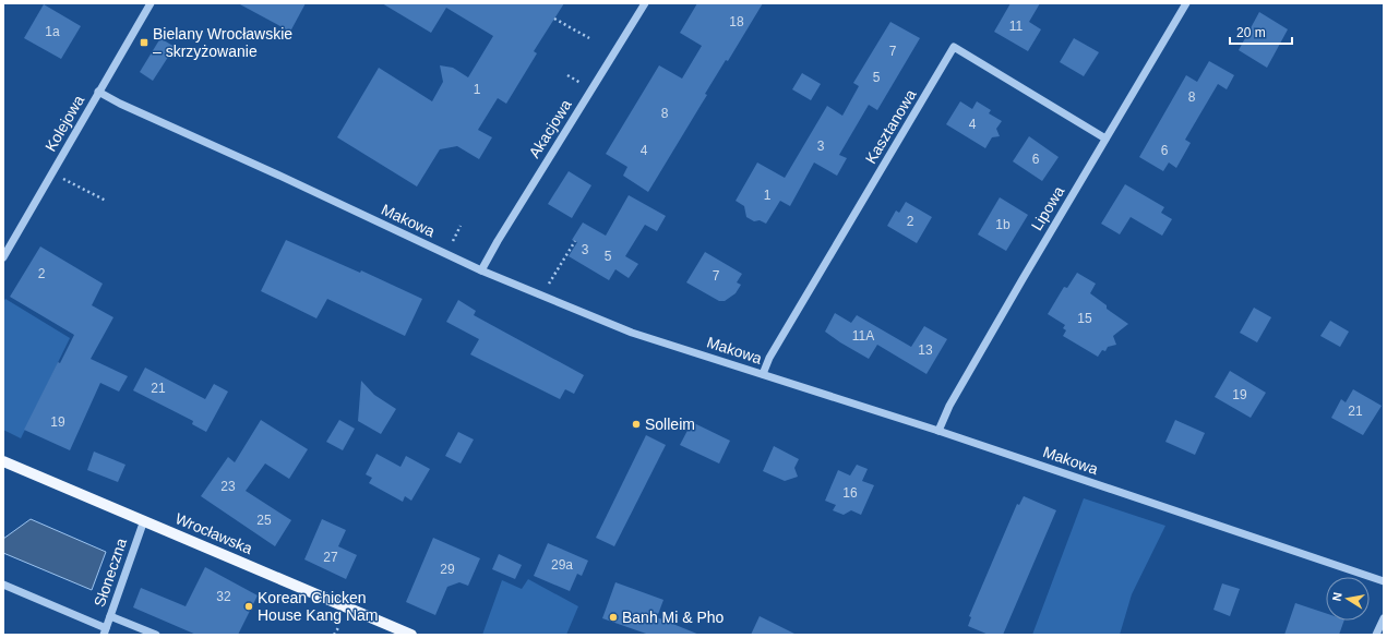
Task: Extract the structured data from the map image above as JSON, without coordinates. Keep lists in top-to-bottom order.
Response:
{
  "streets": {
    "main road": ["Wrocławska"],
    "street": [
      "Kolejowa",
      "Kasztanowa",
      "Akacjowa",
      "Lipowa",
      "Makowa",
      "Słoneczna"
    ]
  },
  "crossings": [
    ["Kolejowa", "Makowa"],
    ["Kasztanowa", "Lipowa"],
    ["Kasztanowa", "Makowa"],
    ["Akacjowa", "Makowa"],
    ["Lipowa", "Makowa"],
    ["Wrocławska", "Słoneczna"]
  ],
  "places": {
    "transit": ["Bielany Wrocławskie – skrzyżowanie"],
    "other": ["Solleim", "Korean Chicken House Kang Nam", "Banh Mi & Pho"]
  },
  "house_numbers": [
    "18",
    "11",
    "1a",
    "7",
    "5",
    "1",
    "8",
    "8",
    "4",
    "3",
    "4",
    "6",
    "6",
    "1",
    "2",
    "1b",
    "3",
    "5",
    "2",
    "7",
    "15",
    "11A",
    "13",
    "21",
    "19",
    "21",
    "19",
    "23",
    "16",
    "25",
    "27",
    "29a",
    "29",
    "32"
  ],
  "scale_bar": "20 m",
  "north": "left"
}
